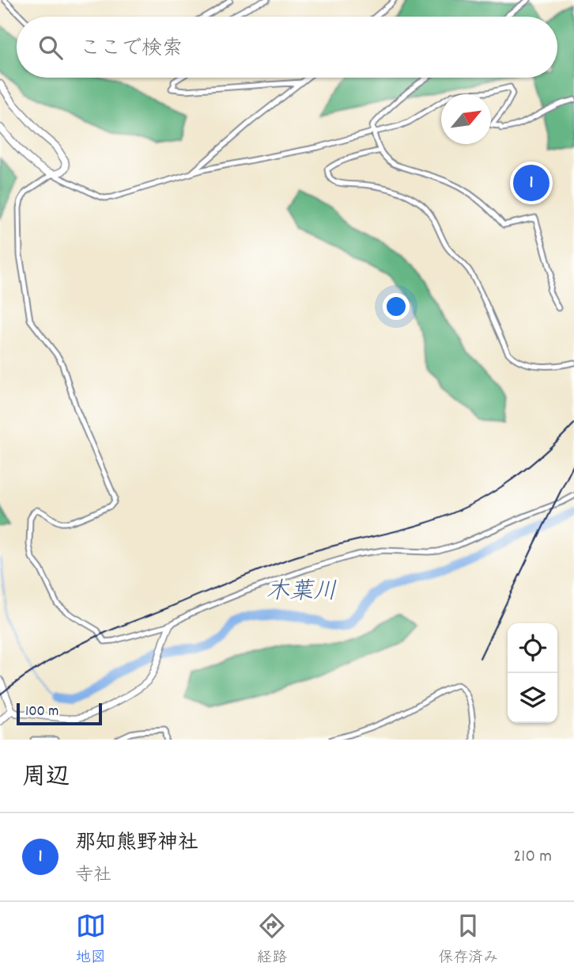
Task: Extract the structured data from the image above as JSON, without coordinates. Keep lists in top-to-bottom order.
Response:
{
  "water": ["木葉川"],
  "scale_bar": "100 m",
  "north": "top right",
  "page": {
    "search": "ここで検索",
    "pins": "1",
    "scale": "100 m",
    "heading": "周辺",
    "list": [
      {
        "mark": "1",
        "name": "那知熊野神社",
        "note": "寺社",
        "value": "210 m"
      }
    ],
    "nav": ["地図", "経路", "保存済み"]
  }
}
